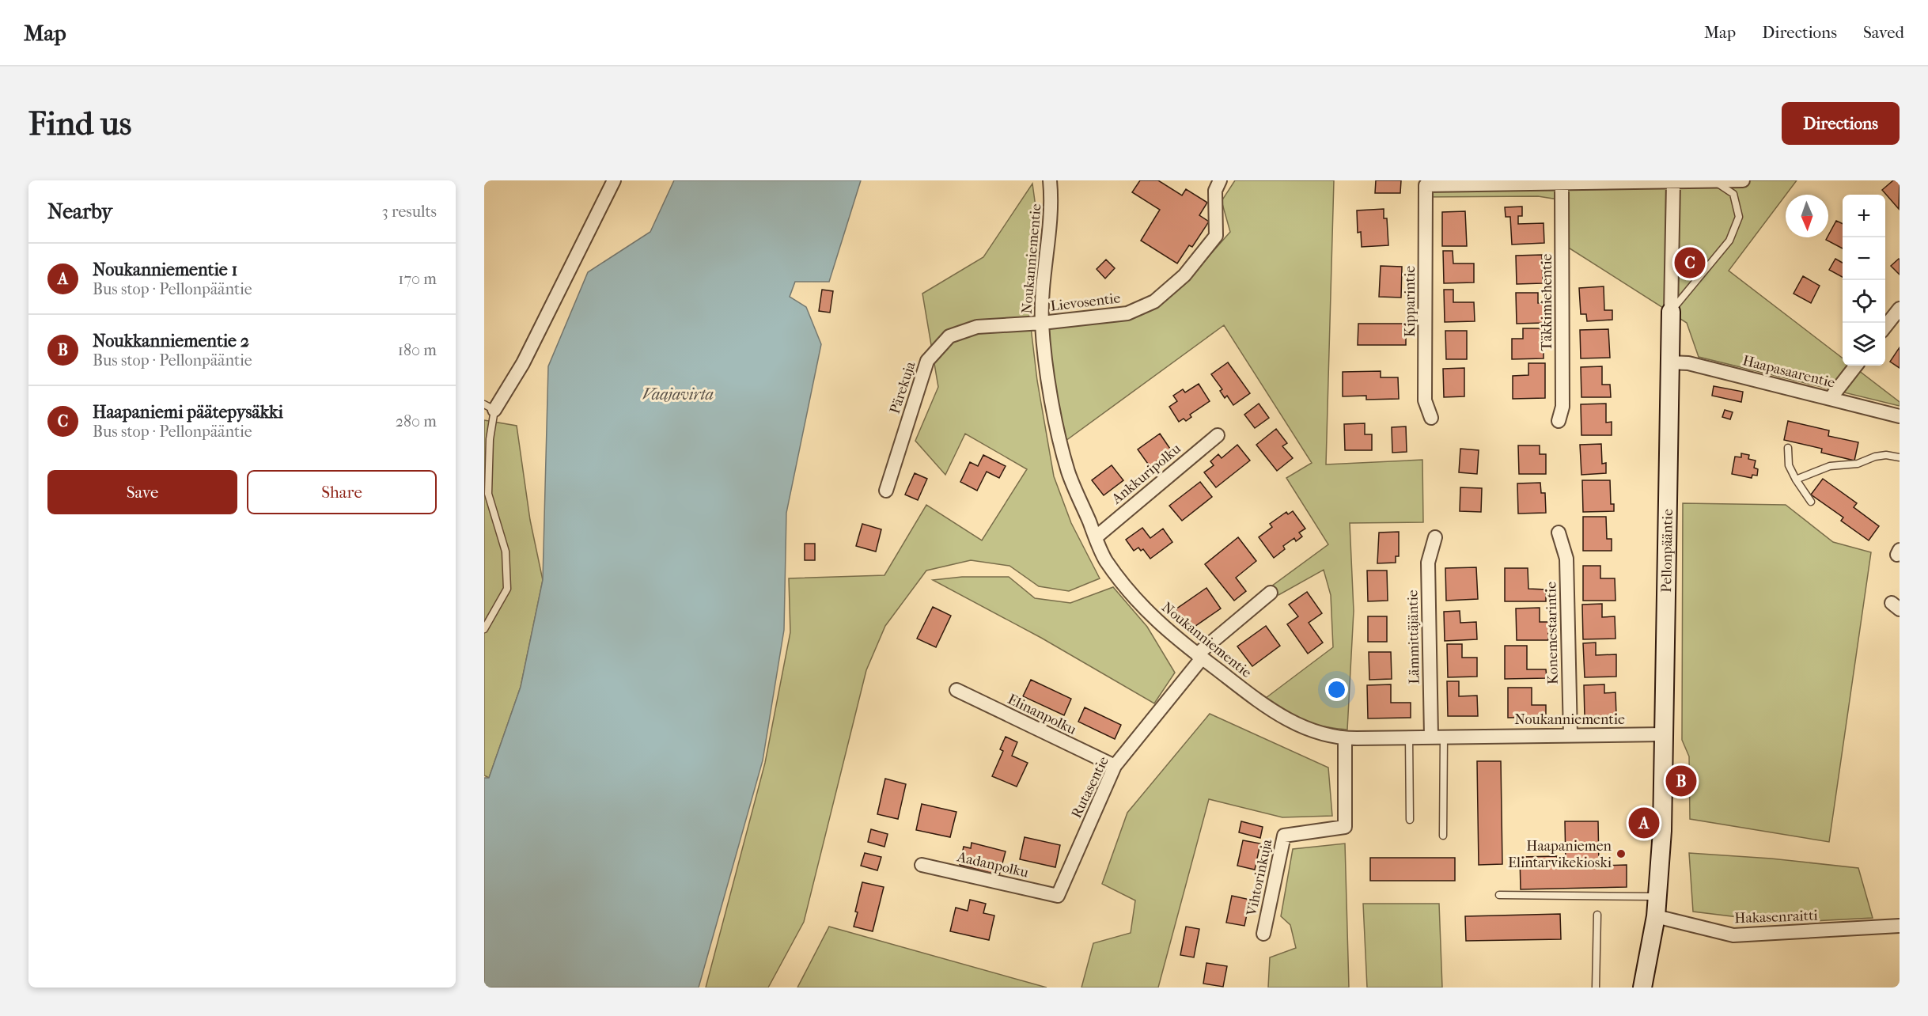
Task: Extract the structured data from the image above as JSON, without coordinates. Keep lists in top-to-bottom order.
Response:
{
  "streets": {
    "street": [
      "Noukanniementie",
      "Kipparintie",
      "Lievosentie",
      "Täkkimiehentie",
      "Haapasaarentie",
      "Pärekuja",
      "Ankkuripolku",
      "Pellonpääntie",
      "Konemestarintie",
      "Lämmittäjäntie",
      "Elinanpolku",
      "Rutasentie",
      "Aadanpolku",
      "Vihtorinkuja",
      "Hakasenraitti"
    ]
  },
  "crossings": [
    ["Noukanniementie", "Lievosentie"],
    ["Noukanniementie", "Pärekuja"],
    ["Noukanniementie", "Ankkuripolku"],
    ["Noukanniementie", "Pellonpääntie"],
    ["Noukanniementie", "Konemestarintie"],
    ["Noukanniementie", "Lämmittäjäntie"],
    ["Noukanniementie", "Rutasentie"],
    ["Noukanniementie", "Vihtorinkuja"],
    ["Kipparintie", "Täkkimiehentie"],
    ["Lievosentie", "Pärekuja"],
    ["Haapasaarentie", "Pellonpääntie"],
    ["Pellonpääntie", "Hakasenraitti"],
    ["Elinanpolku", "Rutasentie"],
    ["Rutasentie", "Aadanpolku"]
  ],
  "water": ["Vaajavirta"],
  "places": ["Haapaniemen Elintarvikekioski"],
  "north": "bottom",
  "page": {
    "header": "Map",
    "nav": ["Map", "Directions", "Saved"],
    "buttons": [
      "Directions",
      ["Save", "Share"]
    ],
    "title": "Find us",
    "heading": ["Nearby", "3 results"],
    "map_buttons": ["+", "−"],
    "list": [
      {
        "mark": "A",
        "name": "Noukanniementie 1",
        "note": "Bus stop · Pellonpääntie",
        "value": "170 m"
      },
      {
        "mark": "B",
        "name": "Noukkanniementie 2",
        "note": "Bus stop · Pellonpääntie",
        "value": "180 m"
      },
      {
        "mark": "C",
        "name": "Haapaniemi päätepysäkki",
        "note": "Bus stop · Pellonpääntie",
        "value": "280 m"
      }
    ],
    "pins": ["C", "B", "A"]
  }
}
